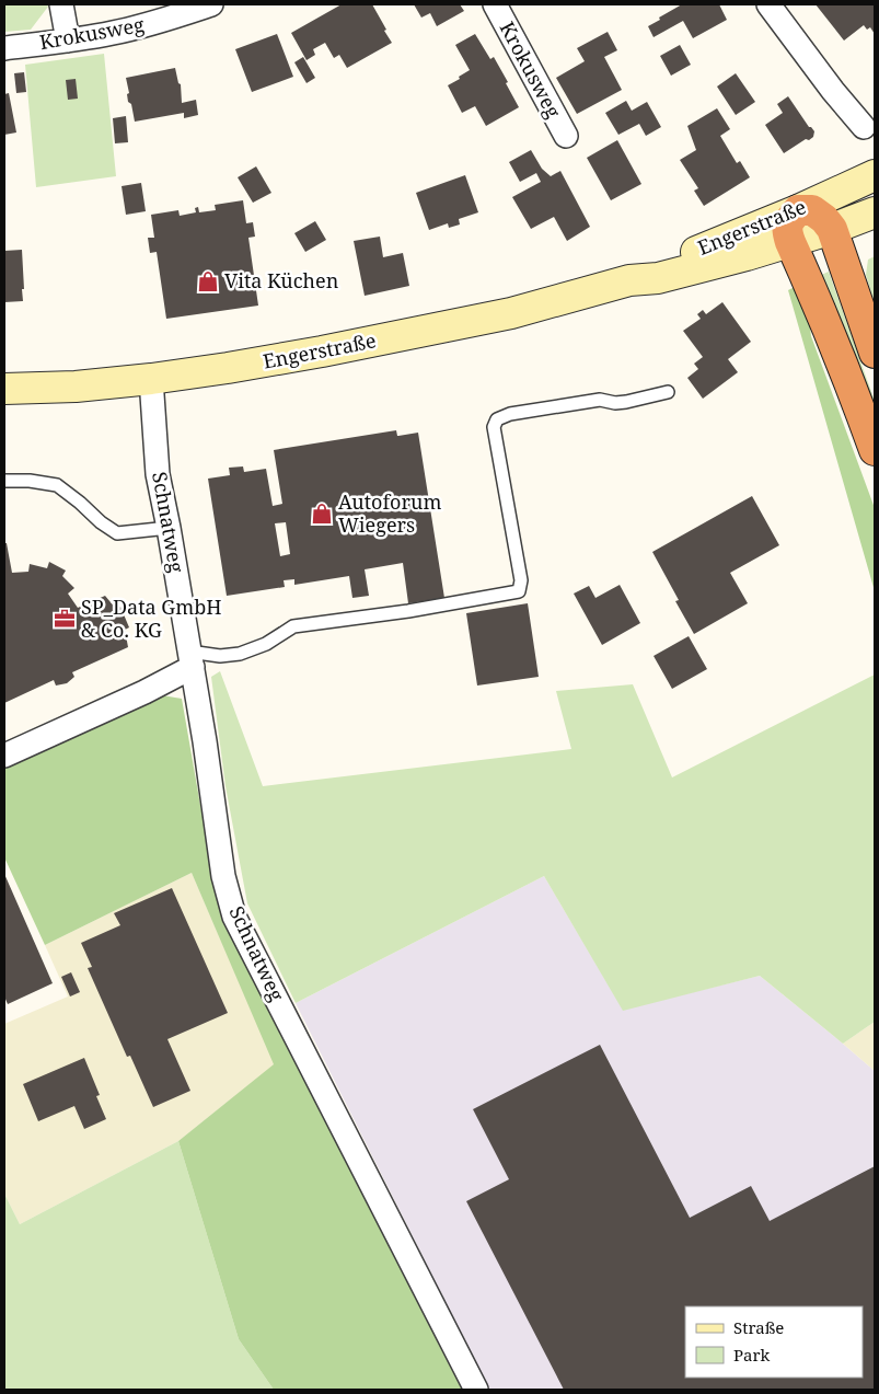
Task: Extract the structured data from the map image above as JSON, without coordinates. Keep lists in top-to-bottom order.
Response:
{
  "streets": {
    "main road": ["Engerstraße"],
    "street": ["Krokusweg", "Schnatweg"]
  },
  "crossings": [
    ["Engerstraße", "Schnatweg"]
  ],
  "places": {
    "shop": ["Vita Küchen", "Autoforum Wiegers"],
    "office": ["SP_Data GmbH & Co. KG"]
  },
  "legend": ["Straße", "Park"]
}
